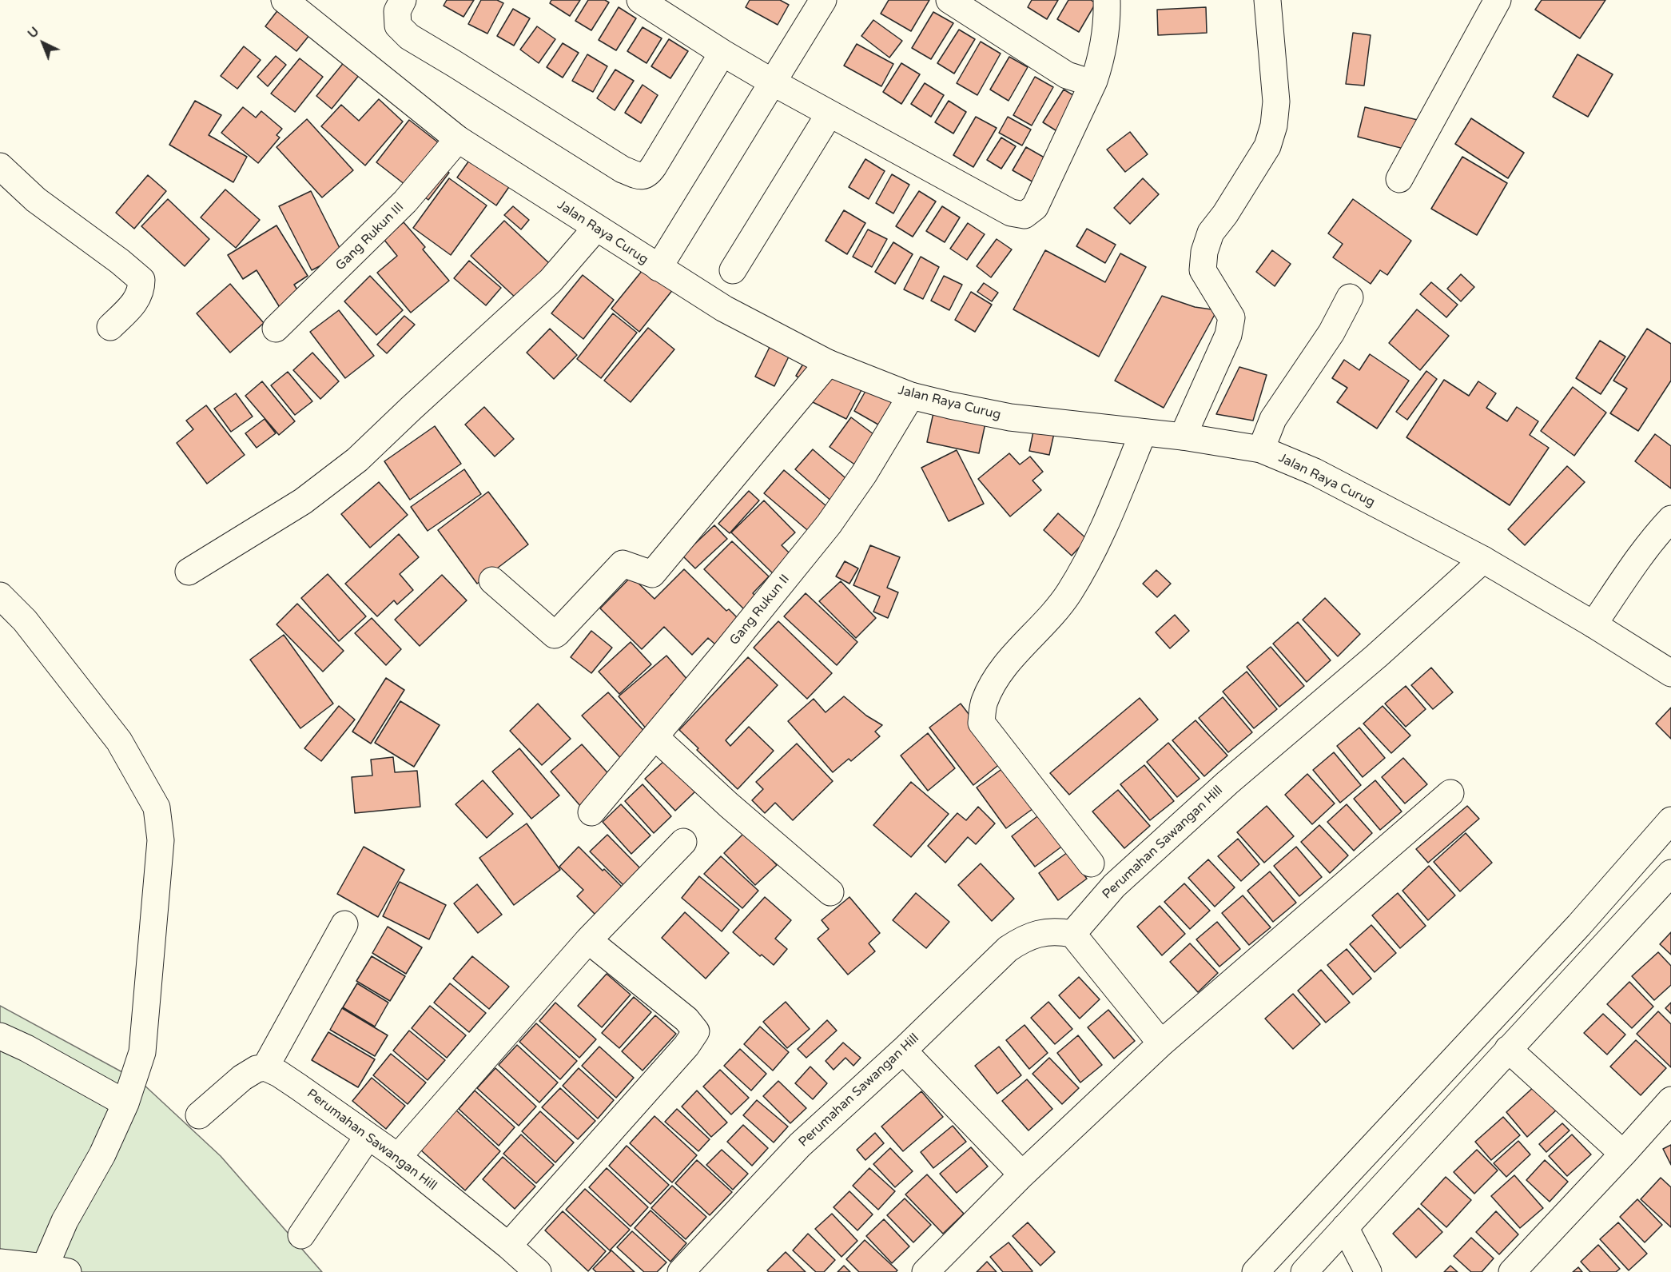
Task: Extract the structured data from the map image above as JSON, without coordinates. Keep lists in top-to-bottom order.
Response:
{
  "streets": {
    "street": [
      "Jalan Raya Curug",
      "Gang Rukun III",
      "Gang Rukun II",
      "Perumahan Sawangan Hill"
    ]
  },
  "crossings": [
    ["Jalan Raya Curug", "Gang Rukun III"],
    ["Jalan Raya Curug", "Gang Rukun II"],
    ["Jalan Raya Curug", "Perumahan Sawangan Hill"]
  ],
  "north": "top left"
}
